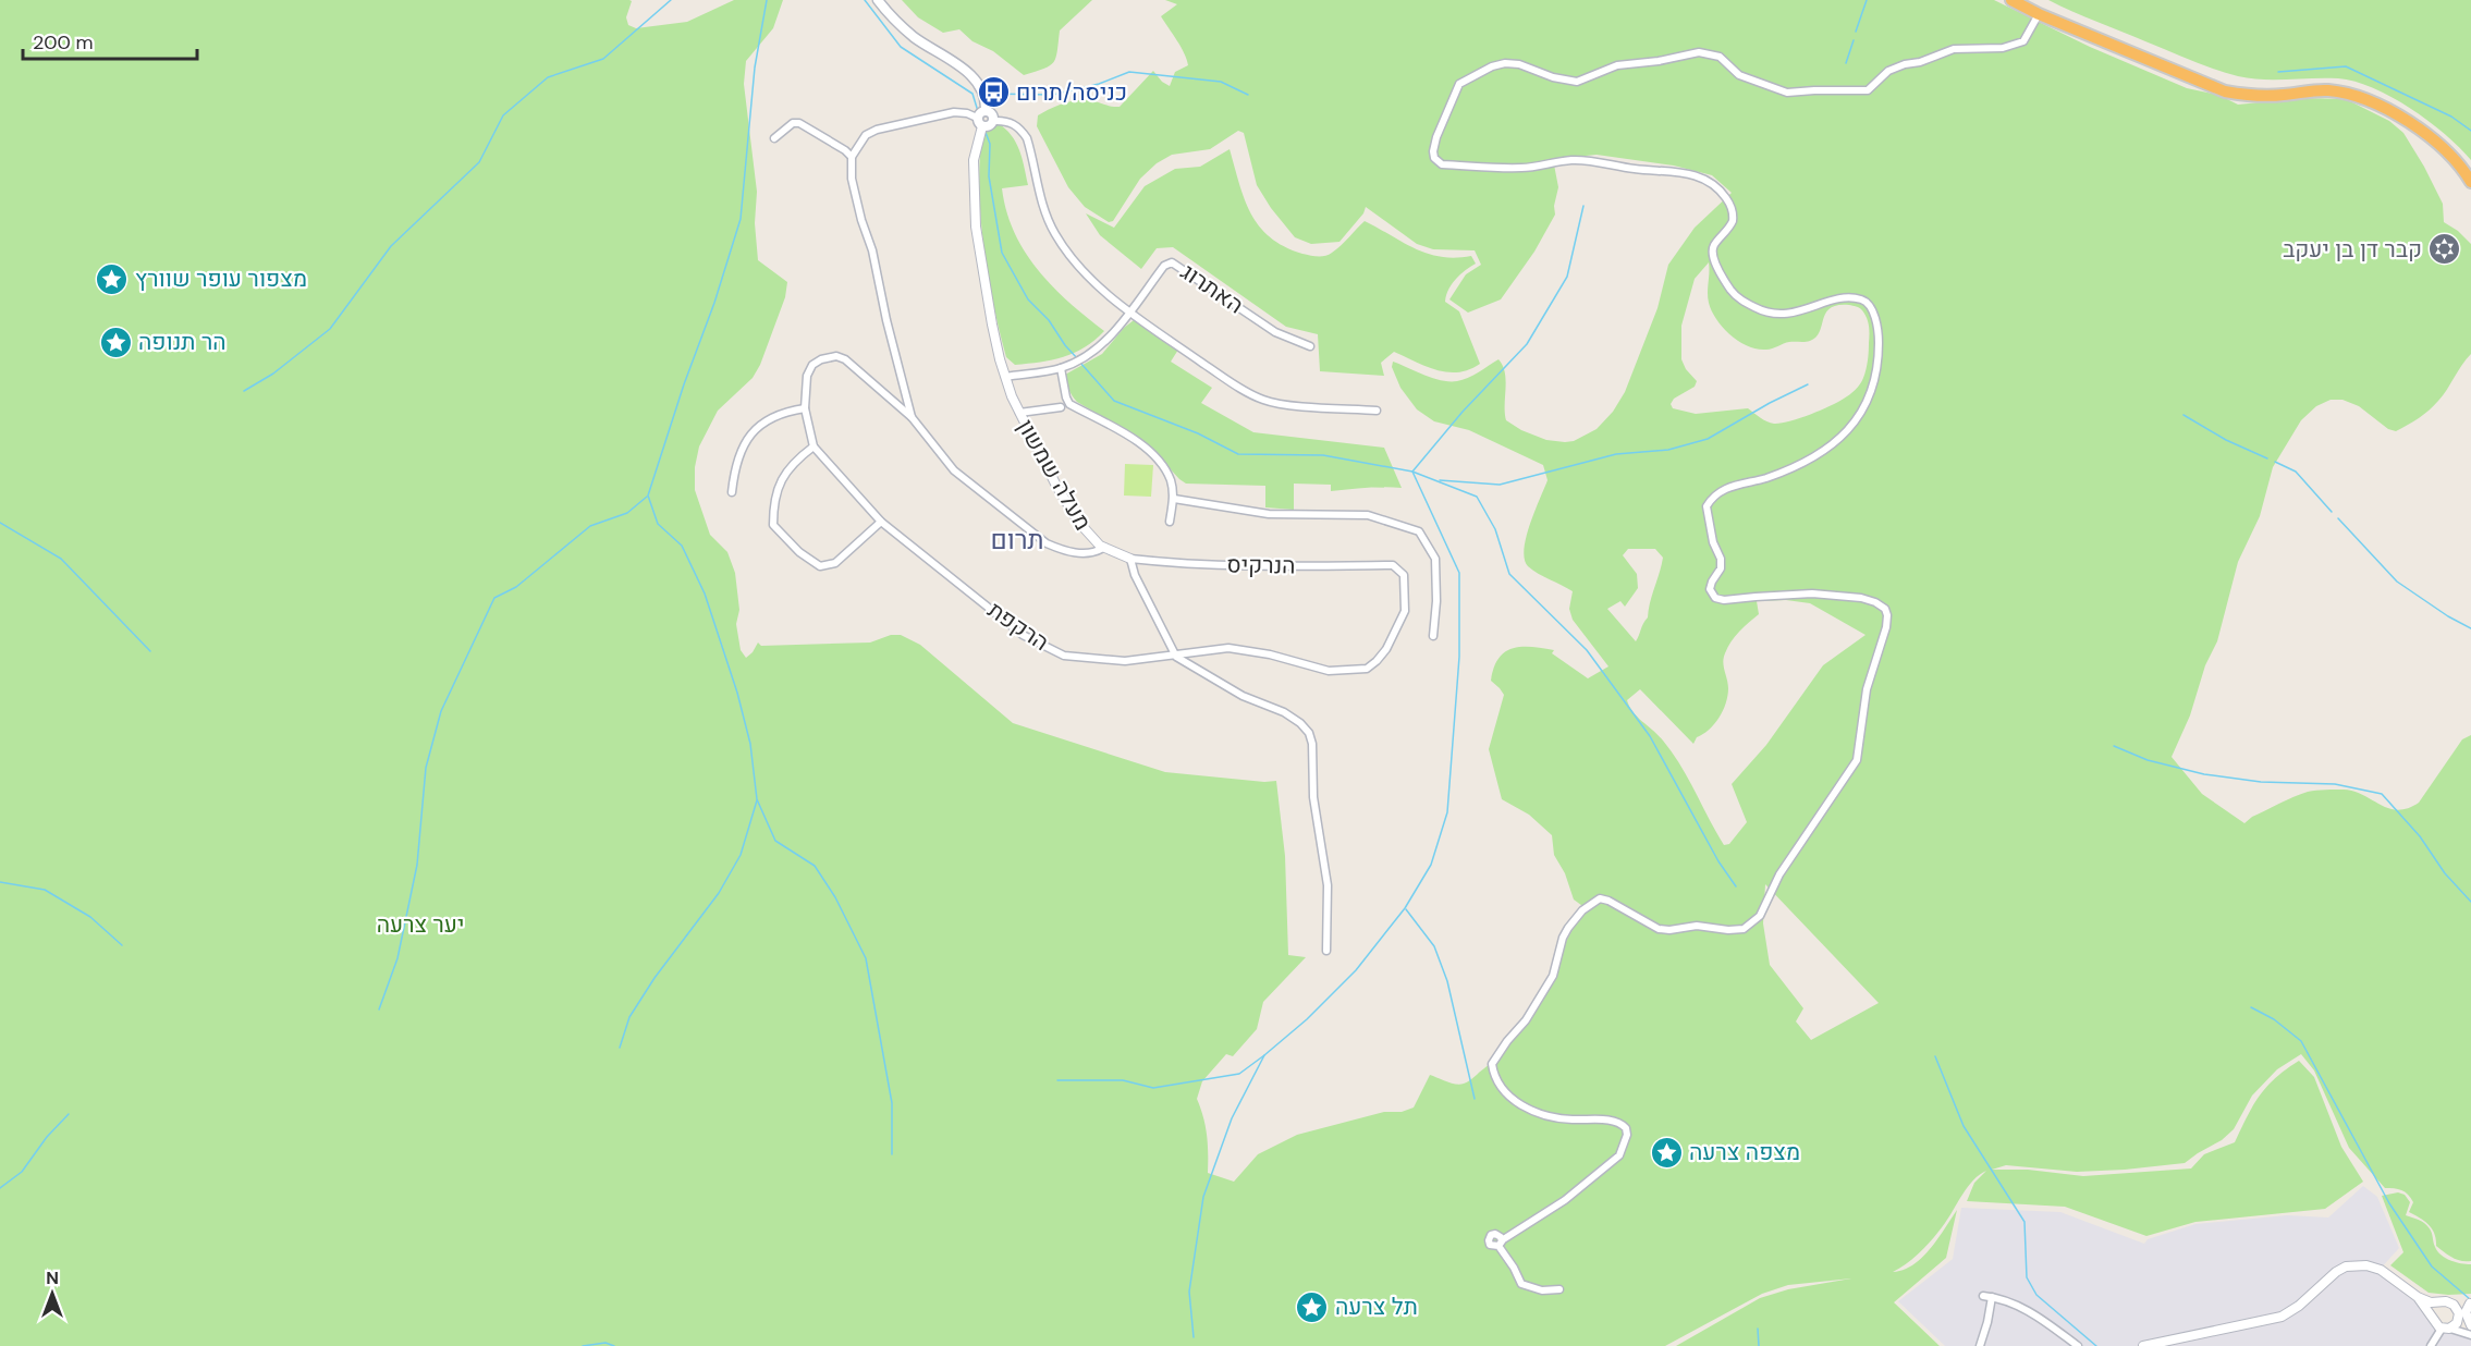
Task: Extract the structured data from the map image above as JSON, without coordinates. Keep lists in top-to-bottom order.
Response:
{
  "streets": {
    "street": [
      "האתרוג",
      "מעלה שמשון",
      "הנרקיס",
      "הרקפת"
    ]
  },
  "crossings": [
    ["מעלה שמשון", "הנרקיס"],
    ["הנרקיס", "הרקפת"]
  ],
  "districts": ["תרום"],
  "parks": ["יער צרעה"],
  "places": {
    "bus stop": ["כניסה/תרום"],
    "synagogue": ["קבר דן בן יעקב"],
    "place": [
      "מצפור עופר שוורץ",
      "הר תנופה",
      "מצפה צרעה",
      "תל צרעה"
    ]
  },
  "scale_bar": "200 m",
  "north": "top"
}
